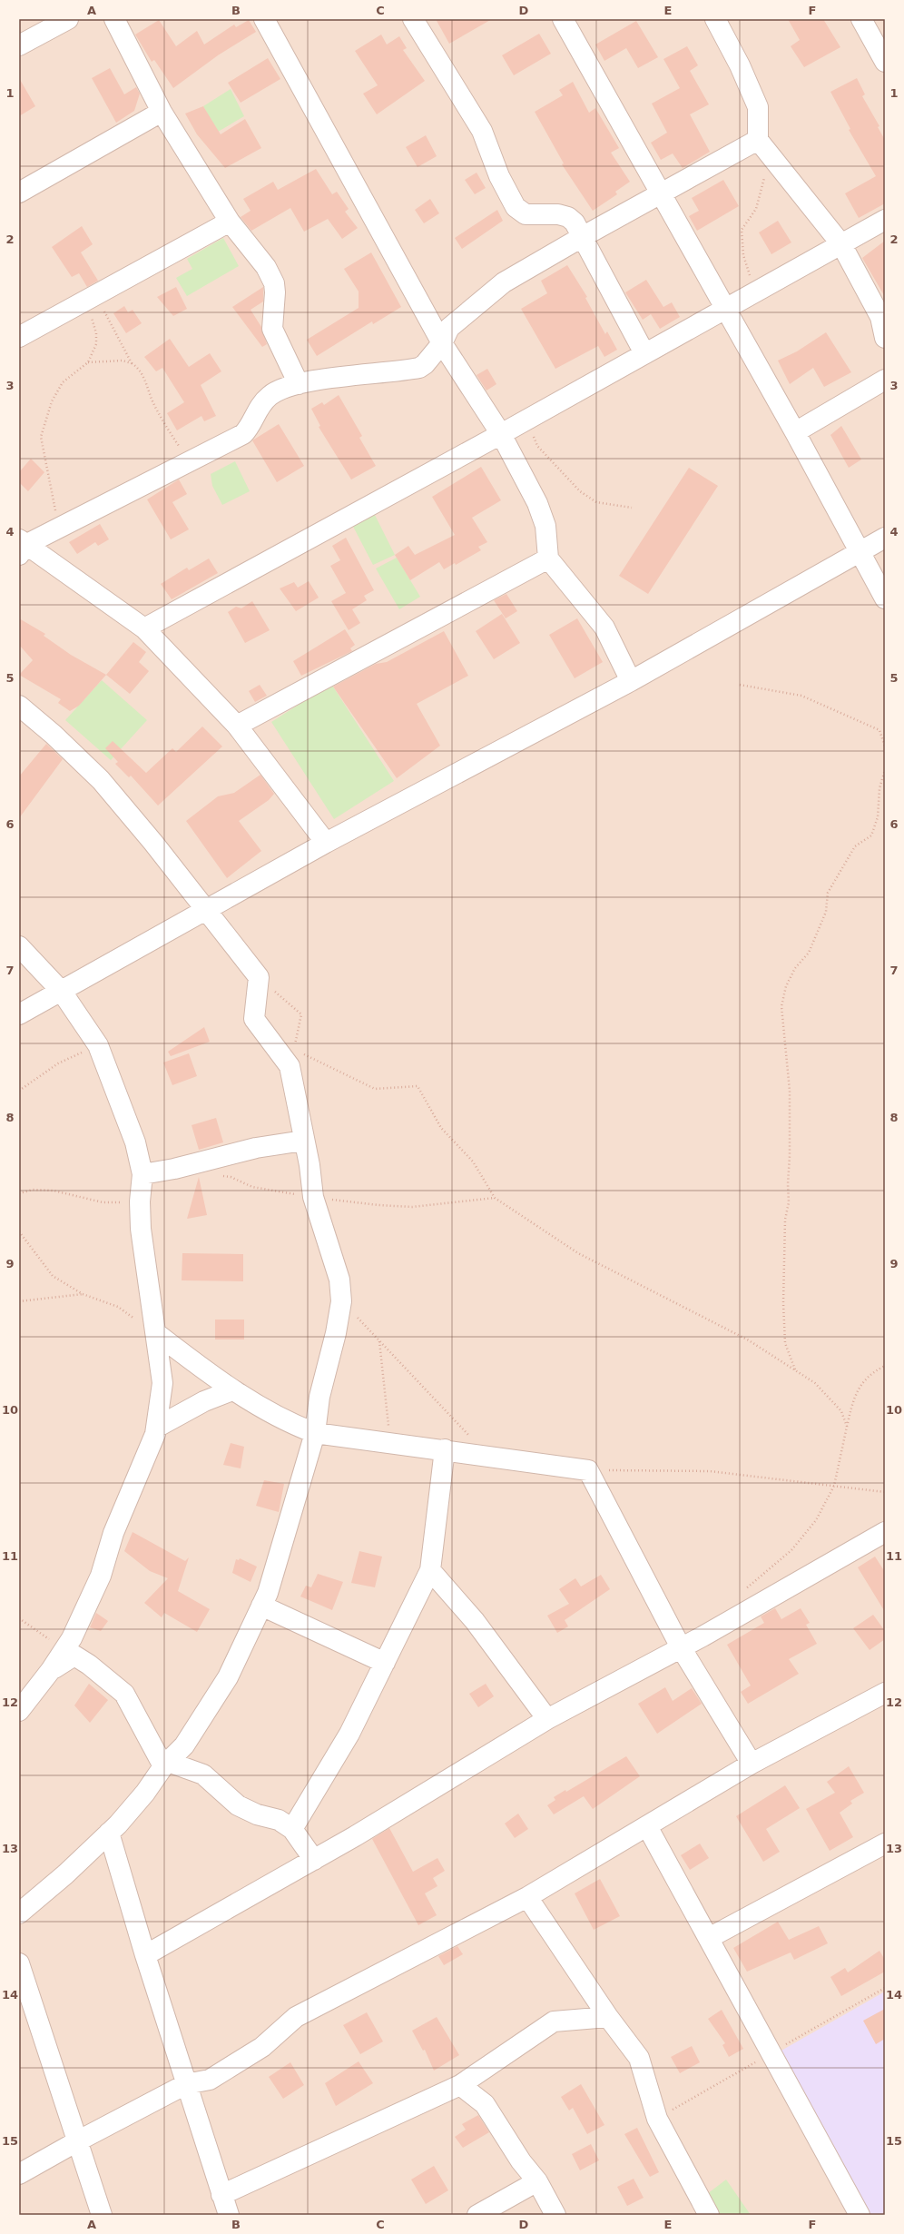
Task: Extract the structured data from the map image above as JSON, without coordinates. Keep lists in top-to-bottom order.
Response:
{
  "grid": {
    "columns": [
      "A",
      "B",
      "C",
      "D",
      "E",
      "F"
    ],
    "rows": [
      "1",
      "2",
      "3",
      "4",
      "5",
      "6",
      "7",
      "8",
      "9",
      "10",
      "11",
      "12",
      "13",
      "14",
      "15"
    ]
  }
}
